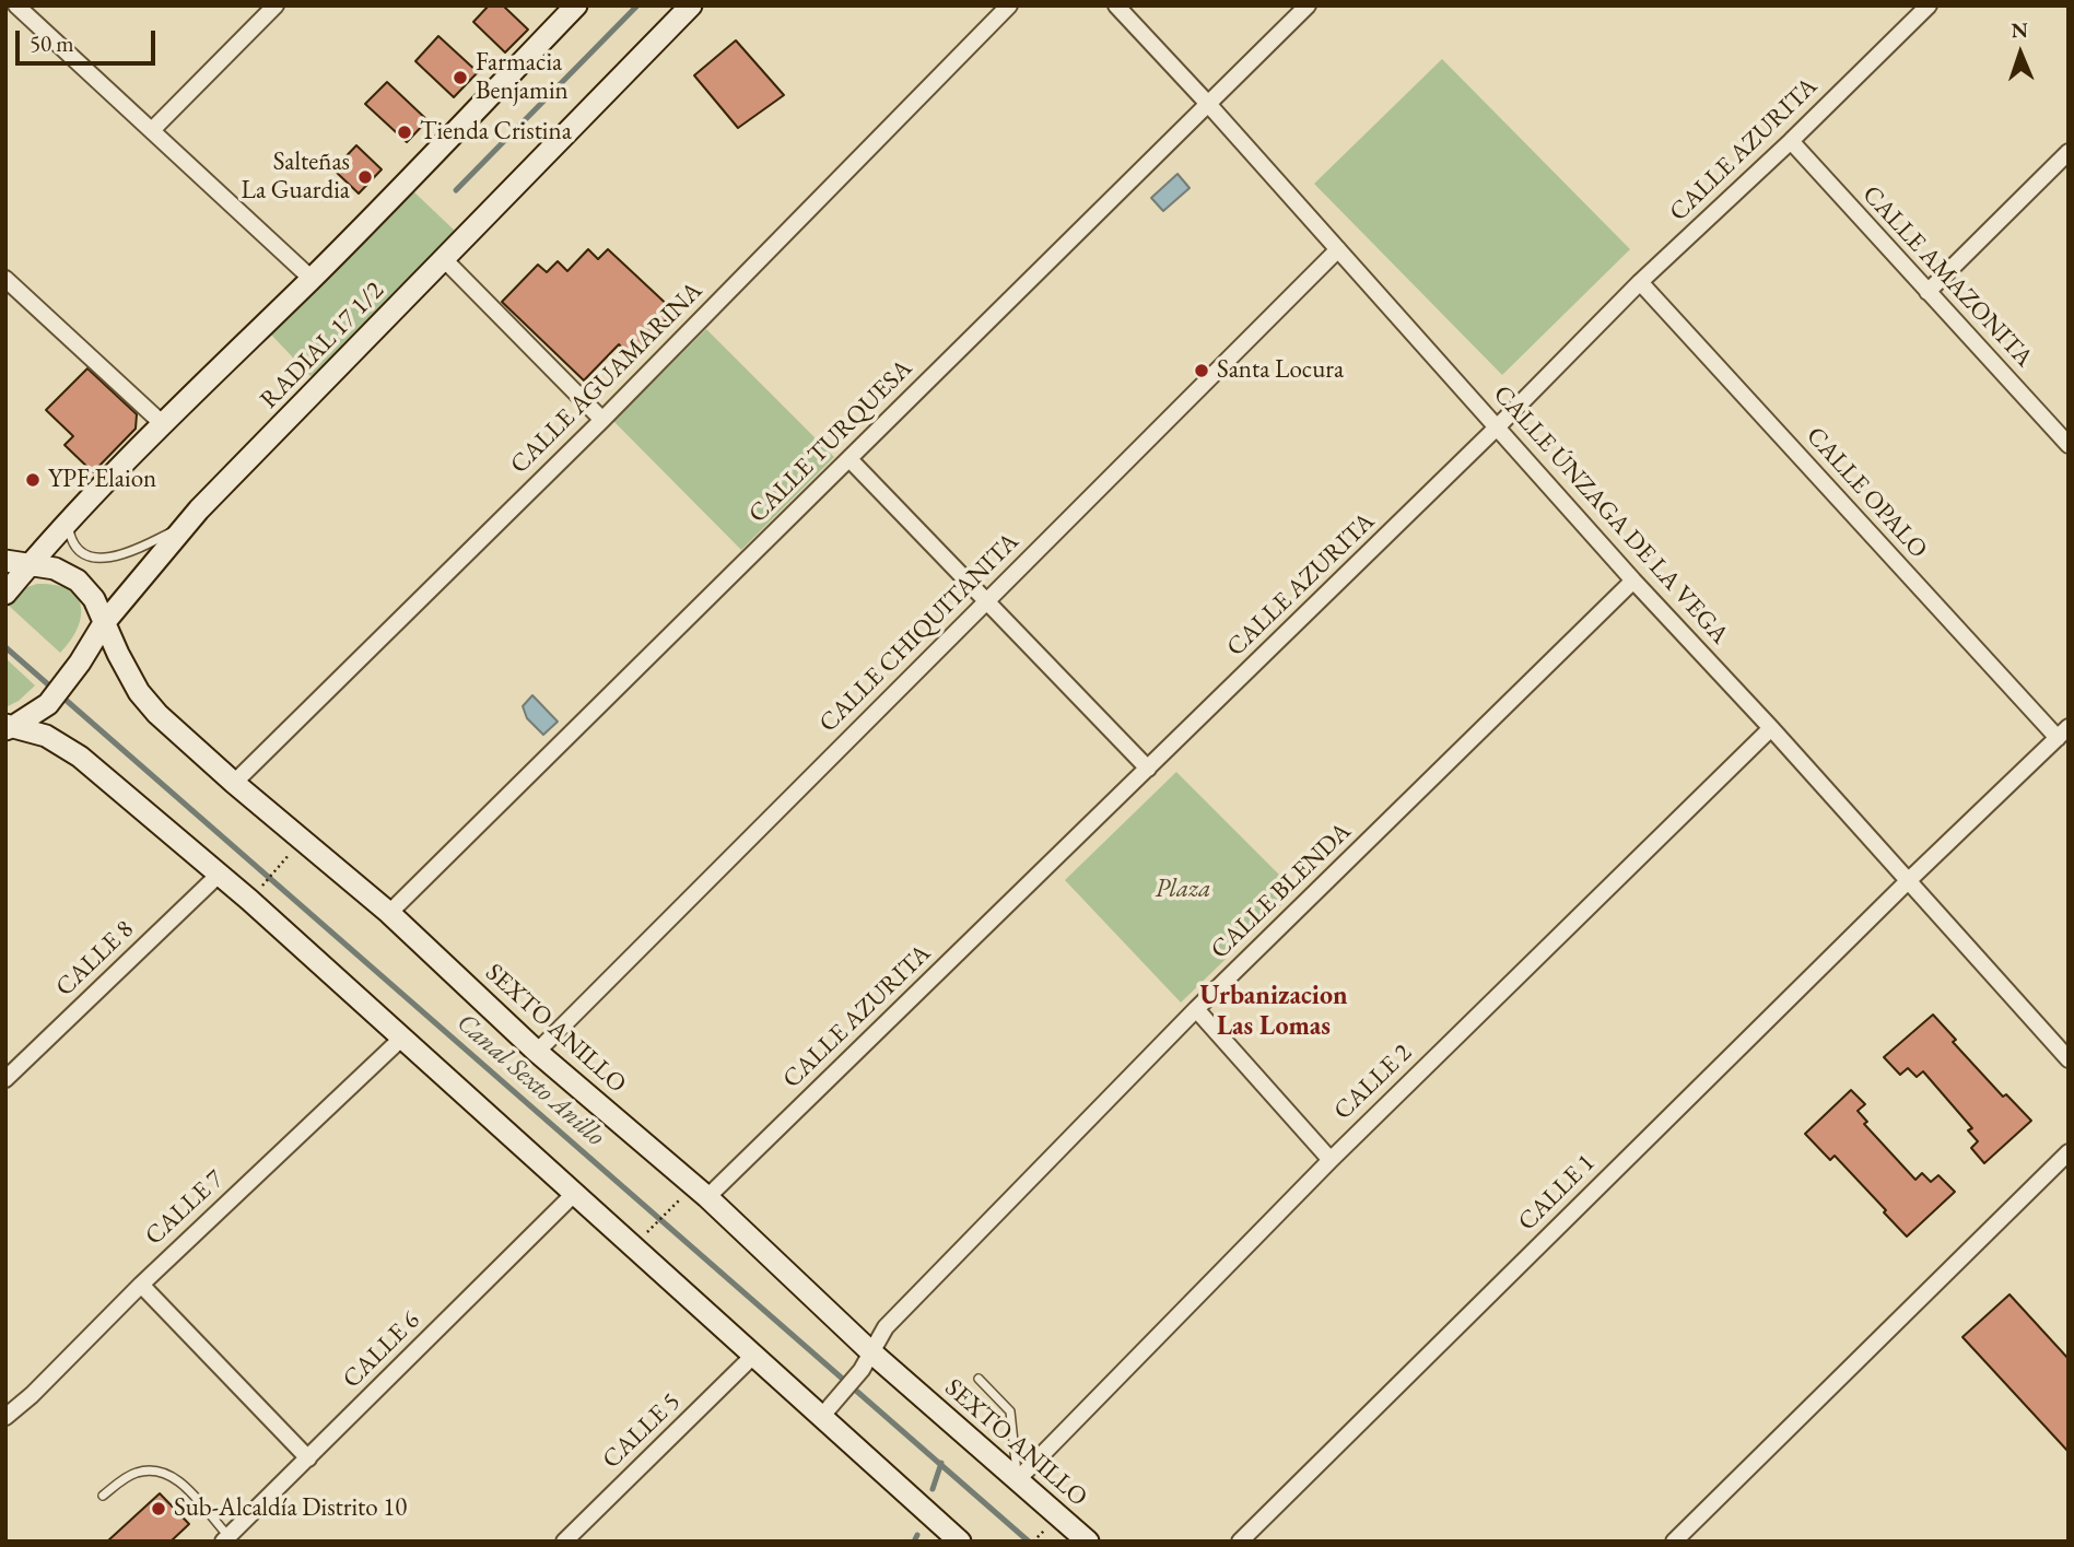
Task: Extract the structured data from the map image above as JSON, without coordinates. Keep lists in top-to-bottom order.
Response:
{
  "streets": {
    "main road": ["RADIAL 17 1/2", "SEXTO ANILLO"],
    "street": [
      "CALLE AZURITA",
      "CALLE AMAZONITA",
      "CALLE AGUAMARINA",
      "CALLE TURQUESA",
      "CALLE OPALO",
      "CALLE ÚNZAGA DE LA VEGA",
      "CALLE CHIQUITANITA",
      "CALLE BLENDA",
      "CALLE 8",
      "CALLE 2",
      "CALLE 1",
      "CALLE 7",
      "CALLE 6",
      "CALLE 5"
    ]
  },
  "crossings": [
    ["CALLE AZURITA", "CALLE AMAZONITA"],
    ["CALLE AZURITA", "CALLE OPALO"],
    ["CALLE AZURITA", "CALLE ÚNZAGA DE LA VEGA"],
    ["CALLE AZURITA", "SEXTO ANILLO"],
    ["RADIAL 17 1/2", "SEXTO ANILLO"],
    ["CALLE AGUAMARINA", "SEXTO ANILLO"],
    ["CALLE TURQUESA", "CALLE ÚNZAGA DE LA VEGA"],
    ["CALLE TURQUESA", "SEXTO ANILLO"],
    ["CALLE OPALO", "CALLE 1"],
    ["CALLE ÚNZAGA DE LA VEGA", "CALLE CHIQUITANITA"],
    ["CALLE ÚNZAGA DE LA VEGA", "CALLE BLENDA"],
    ["CALLE ÚNZAGA DE LA VEGA", "CALLE 2"],
    ["CALLE ÚNZAGA DE LA VEGA", "CALLE 1"],
    ["CALLE CHIQUITANITA", "SEXTO ANILLO"],
    ["CALLE BLENDA", "SEXTO ANILLO"],
    ["SEXTO ANILLO", "CALLE 2"]
  ],
  "districts": ["Urbanizacion Las Lomas"],
  "water": ["Canal Sexto Anillo"],
  "parks": ["Plaza"],
  "places": [
    "Farmacia Benjamin",
    "Tienda Cristina",
    "Salteñas La Guardia",
    "Santa Locura",
    "YPF Elaion",
    "Sub-Alcaldía Distrito 10"
  ],
  "scale_bar": "50 m",
  "north": "top"
}
